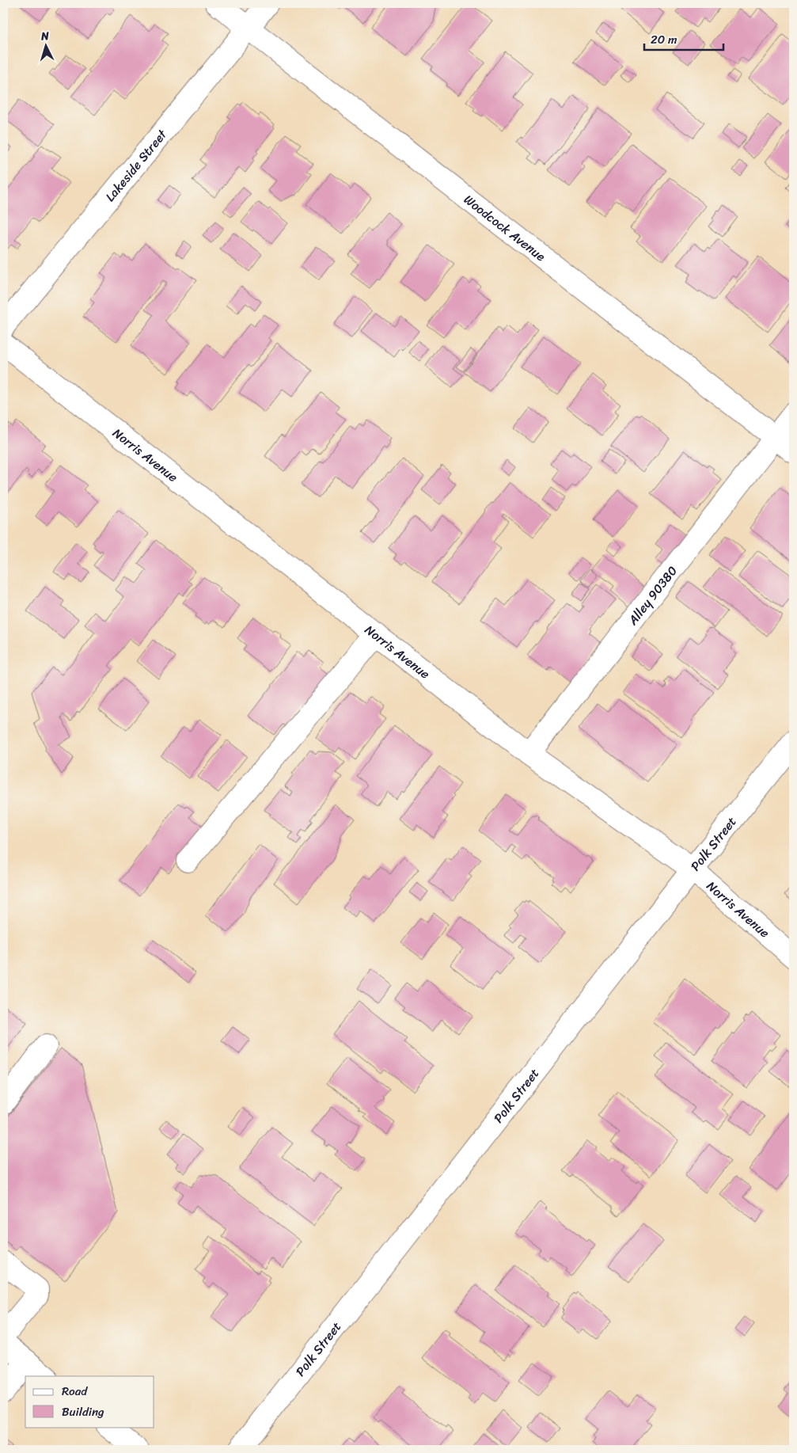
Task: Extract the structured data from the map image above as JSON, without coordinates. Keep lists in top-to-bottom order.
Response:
{
  "streets": {
    "street": [
      "Lakeside Street",
      "Woodcock Avenue",
      "Norris Avenue",
      "Alley 90380",
      "Polk Street"
    ]
  },
  "crossings": [
    ["Lakeside Street", "Woodcock Avenue"],
    ["Woodcock Avenue", "Alley 90380"],
    ["Norris Avenue", "Alley 90380"],
    ["Norris Avenue", "Polk Street"]
  ],
  "legend": ["Road", "Building"],
  "scale_bar": "20 m",
  "north": "top"
}
